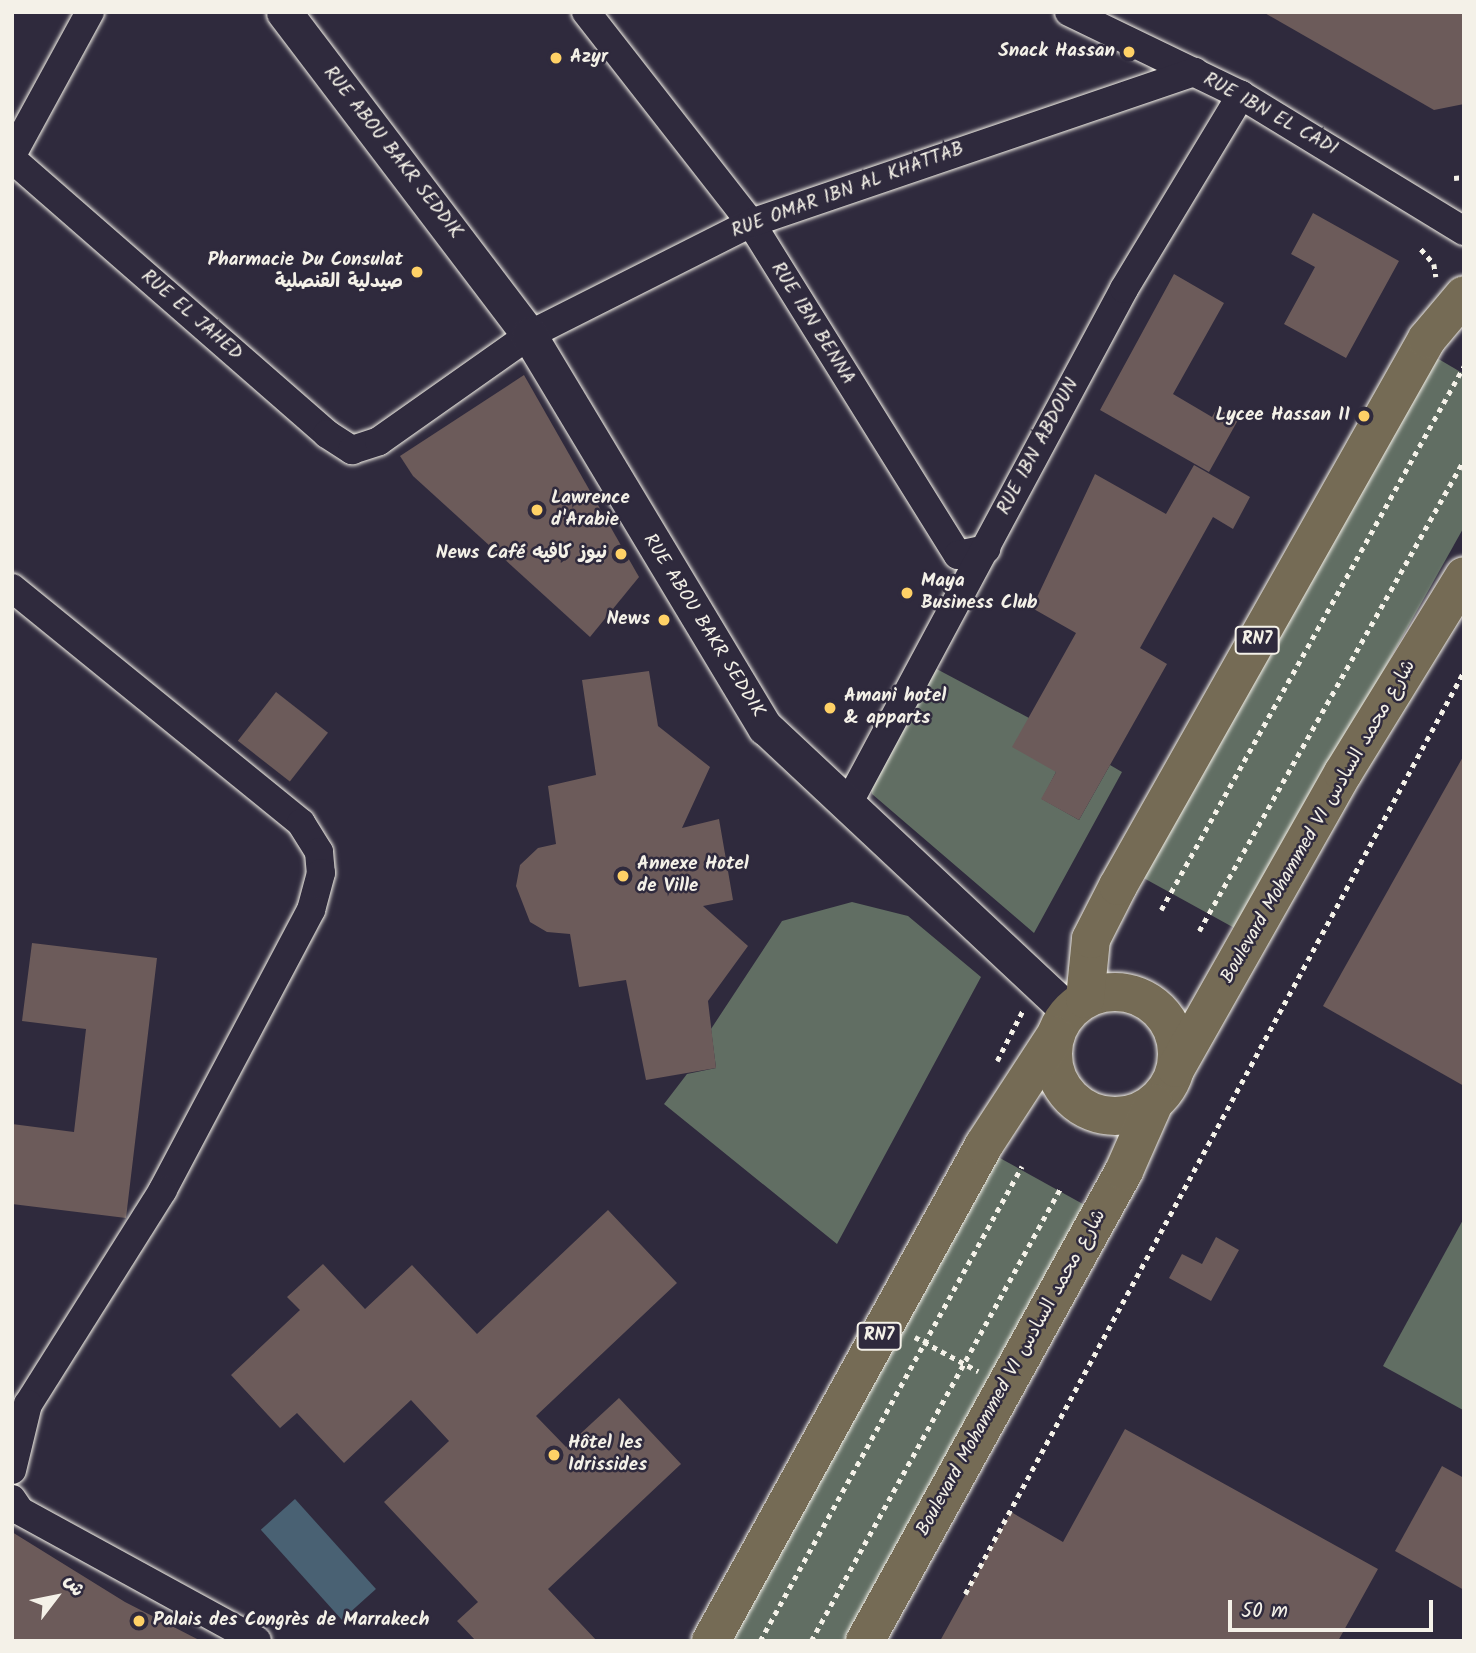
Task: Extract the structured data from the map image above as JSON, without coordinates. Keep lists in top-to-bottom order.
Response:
{
  "streets": {
    "main road": ["RN7", "Boulevard Mohammed VI شارع محمد السادس"],
    "street": [
      "RUE IBN EL CADI",
      "RUE ABOU BAKR SEDDIK",
      "RUE OMAR IBN AL KHATTAB",
      "RUE EL JAHED",
      "RUE IBN BENNA",
      "RUE IBN ABDOUN"
    ]
  },
  "crossings": [
    ["RUE IBN EL CADI", "RUE OMAR IBN AL KHATTAB"],
    ["RUE IBN EL CADI", "RUE IBN ABDOUN"],
    ["RUE ABOU BAKR SEDDIK", "RUE OMAR IBN AL KHATTAB"],
    ["RUE ABOU BAKR SEDDIK", "RUE IBN ABDOUN"],
    ["RUE ABOU BAKR SEDDIK", "RN7"],
    ["RUE ABOU BAKR SEDDIK", "Boulevard Mohammed VI شارع محمد السادس"],
    ["RUE OMAR IBN AL KHATTAB", "RUE EL JAHED"],
    ["RUE OMAR IBN AL KHATTAB", "RUE IBN BENNA"],
    ["RUE IBN BENNA", "RUE IBN ABDOUN"],
    ["RN7", "Boulevard Mohammed VI شارع محمد السادس"]
  ],
  "places": [
    "Snack Hassan",
    "Azyr",
    "Pharmacie Du Consulat صيدلية القنصلية",
    "Lycee Hassan II",
    "Lawrence d'Arabie",
    "News Café نيوز كافيه",
    "Maya Business Club",
    "News",
    "Amani hotel & apparts",
    "Annexe Hotel de Ville",
    "Hôtel les Idrissides",
    "Palais des Congrès de Marrakech"
  ],
  "scale_bar": "50 m",
  "north": "top right"
}
